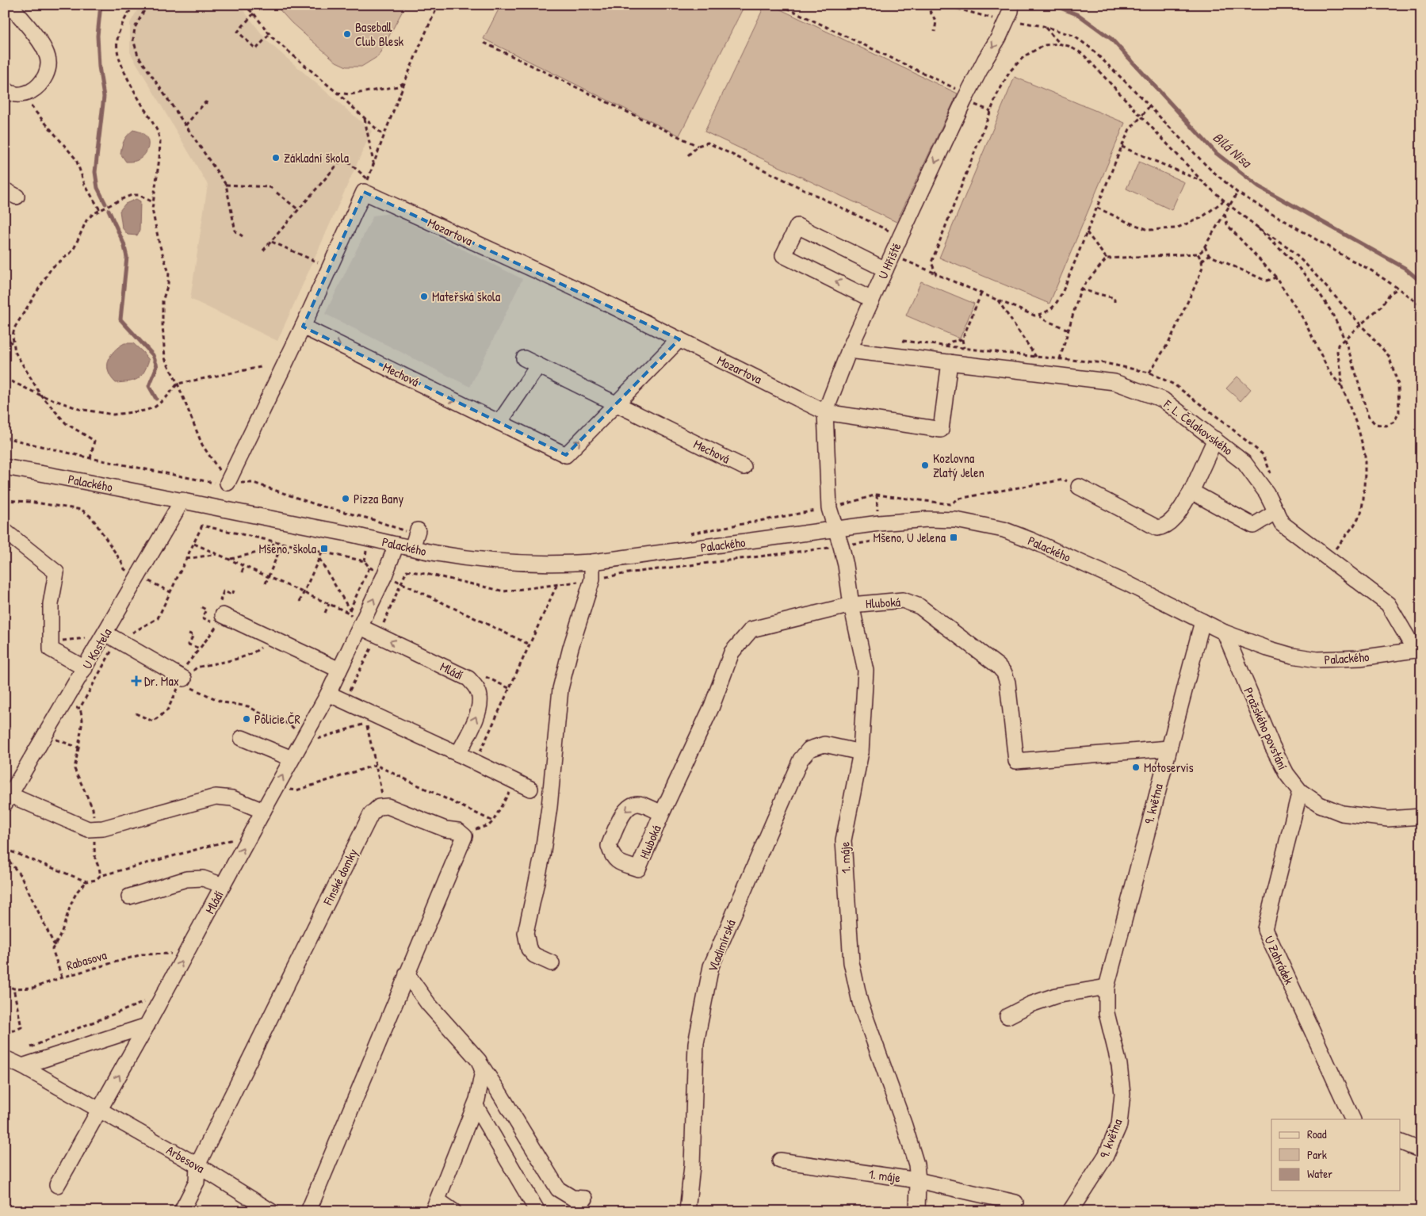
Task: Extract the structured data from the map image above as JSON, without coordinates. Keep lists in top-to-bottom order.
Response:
{
  "streets": {
    "street": [
      "Mozartova",
      "U Hřiště",
      "Mechová",
      "F. L. Čelakovského",
      "Palackého",
      "Hluboká",
      "U Kostela",
      "Mládí",
      "Pražského povstání",
      "9. května",
      "1. máje",
      "Finské domky",
      "Vladimírská",
      "U Zahrádek",
      "Arbesova"
    ],
    "path": ["Rabasova"]
  },
  "crossings": [
    ["Mozartova", "U Hřiště"],
    ["Mozartova", "Mechová"],
    ["Mozartova", "F. L. Čelakovského"],
    ["U Hřiště", "F. L. Čelakovského"],
    ["U Hřiště", "Palackého"],
    ["U Hřiště", "1. máje"],
    ["F. L. Čelakovského", "Palackého"],
    ["Palackého", "U Kostela"],
    ["Palackého", "Mládí"],
    ["Palackého", "Pražského povstání"],
    ["Palackého", "9. května"],
    ["Palackého", "1. máje"],
    ["Hluboká", "9. května"],
    ["Hluboká", "1. máje"],
    ["U Kostela", "Mládí"],
    ["Mládí", "Arbesova"],
    ["Pražského povstání", "U Zahrádek"],
    ["1. máje", "Vladimírská"],
    ["Finské domky", "Arbesova"]
  ],
  "one_way": ["U Hřiště", "Mechová"],
  "water": ["Bílá Nisa"],
  "places": {
    "other": [
      "Baseball Club Blesk",
      "Základní škola",
      "Mateřská škola",
      "Kozlovna Zlatý Jelen",
      "Pizza Bany",
      "Policie ČR",
      "Motoservis"
    ],
    "transit": ["Mšeno, U Jelena", "Mšeno, škola"],
    "health": ["Dr. Max"]
  },
  "legend": ["Road", "Park", "Water"]
}
